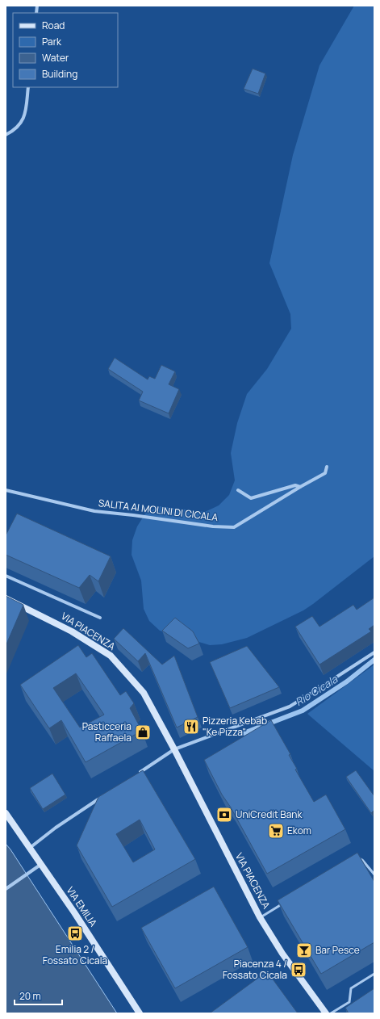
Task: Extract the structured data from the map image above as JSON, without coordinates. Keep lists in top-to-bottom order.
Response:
{
  "streets": {
    "main road": ["VIA PIACENZA", "VIA EMILIA"],
    "street": ["SALITA AI MOLINI DI CICALA"]
  },
  "water": ["Rio Cicala"],
  "places": {
    "restaurant": ["Pizzeria Kebab \"Ke Pizza\""],
    "shop": ["Pasticceria Raffaela"],
    "bank": ["UniCredit Bank"],
    "supermarket": ["Ekom"],
    "bus stop": ["Emilia 2 / Fossato Cicala", "Piacenza 4 / Fossato Cicala"],
    "bar": ["Bar Pesce"]
  },
  "legend": [
    "Road",
    "Park",
    "Water",
    "Building"
  ],
  "scale_bar": "20 m"
}
